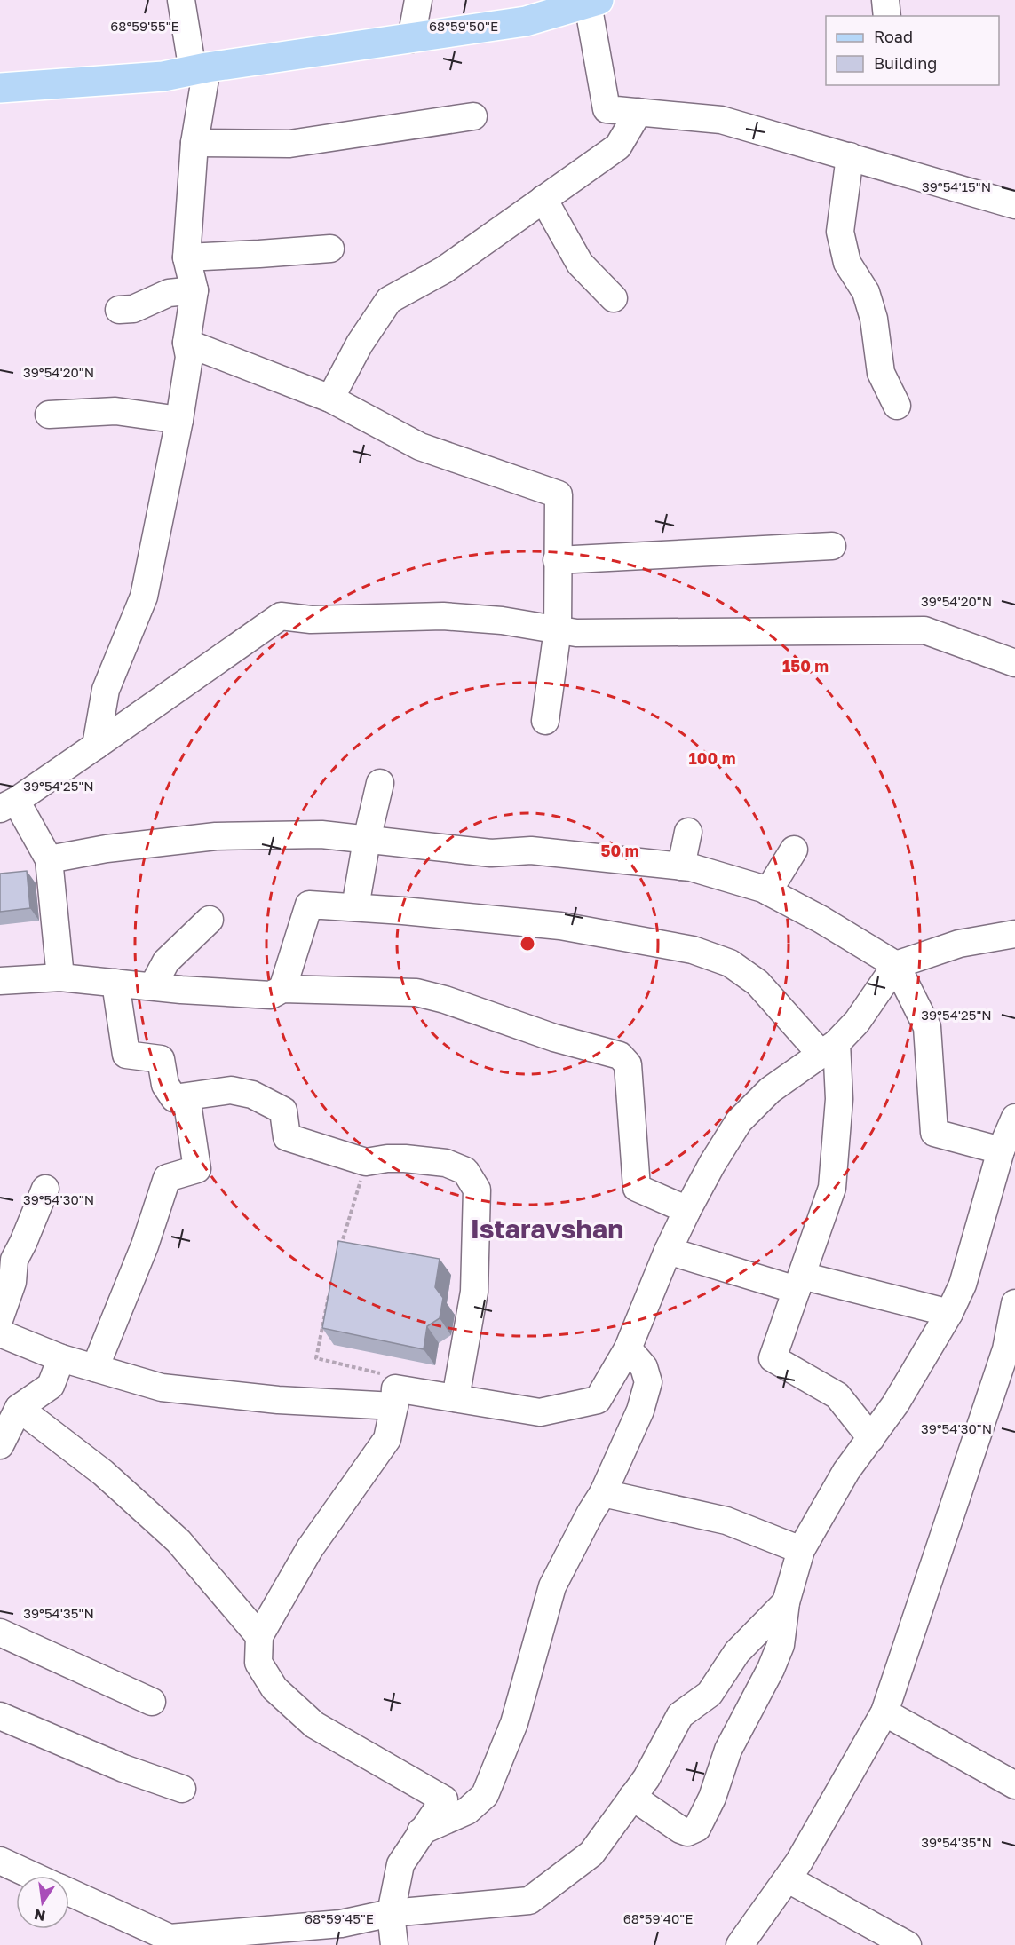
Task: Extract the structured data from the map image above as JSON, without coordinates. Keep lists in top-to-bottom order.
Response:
{
  "districts": ["Istaravshan"],
  "legend": ["Road", "Building"],
  "north": "bottom",
  "coordinates": [
    "68°59'55\"E",
    "68°59'50\"E",
    "39°54'15\"N",
    "39°54'20\"N",
    "39°54'25\"N",
    "39°54'30\"N",
    "39°54'35\"N",
    "68°59'45\"E",
    "68°59'40\"E"
  ],
  "rings": ["150 m", "100 m", "50 m"]
}
